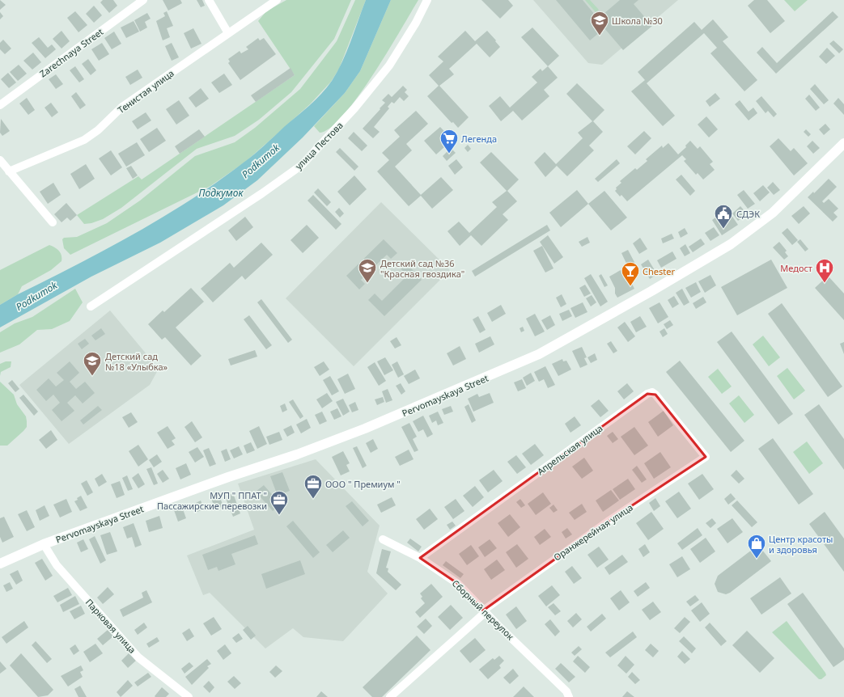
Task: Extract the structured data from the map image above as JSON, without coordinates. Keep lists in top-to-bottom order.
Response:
{
  "streets": {
    "street": [
      "Zarechnaya Street",
      "Тенистая улица",
      "улица Пестова",
      "Pervomayskaya Street",
      "Апрельская улица",
      "Оранжерейная улица",
      "Сборный переулок",
      "Парковая улица"
    ]
  },
  "crossings": [
    ["Pervomayskaya Street", "Парковая улица"],
    ["Апрельская улица", "Оранжерейная улица"],
    ["Апрельская улица", "Сборный переулок"],
    ["Оранжерейная улица", "Сборный переулок"]
  ],
  "water": ["Podkumok", "Подкумок"],
  "places": {
    "school or university": ["Школа №30", "Детский сад №36 \"Красная гвоздика\"", "Детский сад №18 «Улыбка»"],
    "supermarket": ["Легенда"],
    "public building": ["СДЭК"],
    "hospital": ["Медост"],
    "bar": ["Chester"],
    "office": ["ООО \" Премиум \"", "МУП \" ППАТ \" Пассажирские перевозки"],
    "shop": ["Центр красоты и здоровья"]
  }
}
